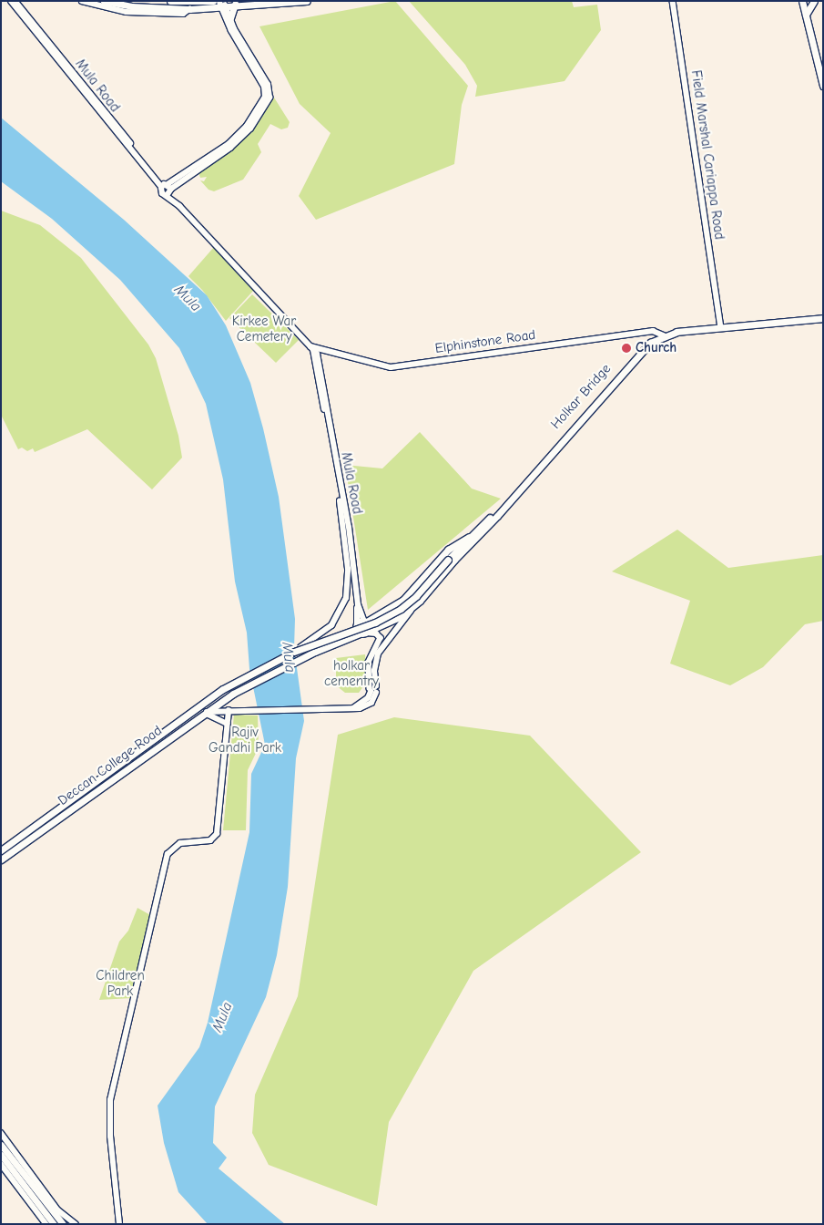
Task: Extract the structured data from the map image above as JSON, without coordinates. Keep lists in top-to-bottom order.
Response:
{
  "streets": {
    "main road": [
      "Mula Road",
      "Elphinstone Road",
      "Holkar Bridge",
      "Deccan College Road"
    ],
    "street": ["Field Marshal Cariappa Road"]
  },
  "crossings": [
    ["Mula Road", "Elphinstone Road"],
    ["Field Marshal Cariappa Road", "Elphinstone Road"],
    ["Elphinstone Road", "Holkar Bridge"],
    ["Holkar Bridge", "Deccan College Road"]
  ],
  "water": ["Mula"],
  "parks": [
    "Kirkee War Cemetery",
    "holkar cementry",
    "Rajiv Gandhi Park",
    "Children Park"
  ],
  "places": ["Church"]
}
